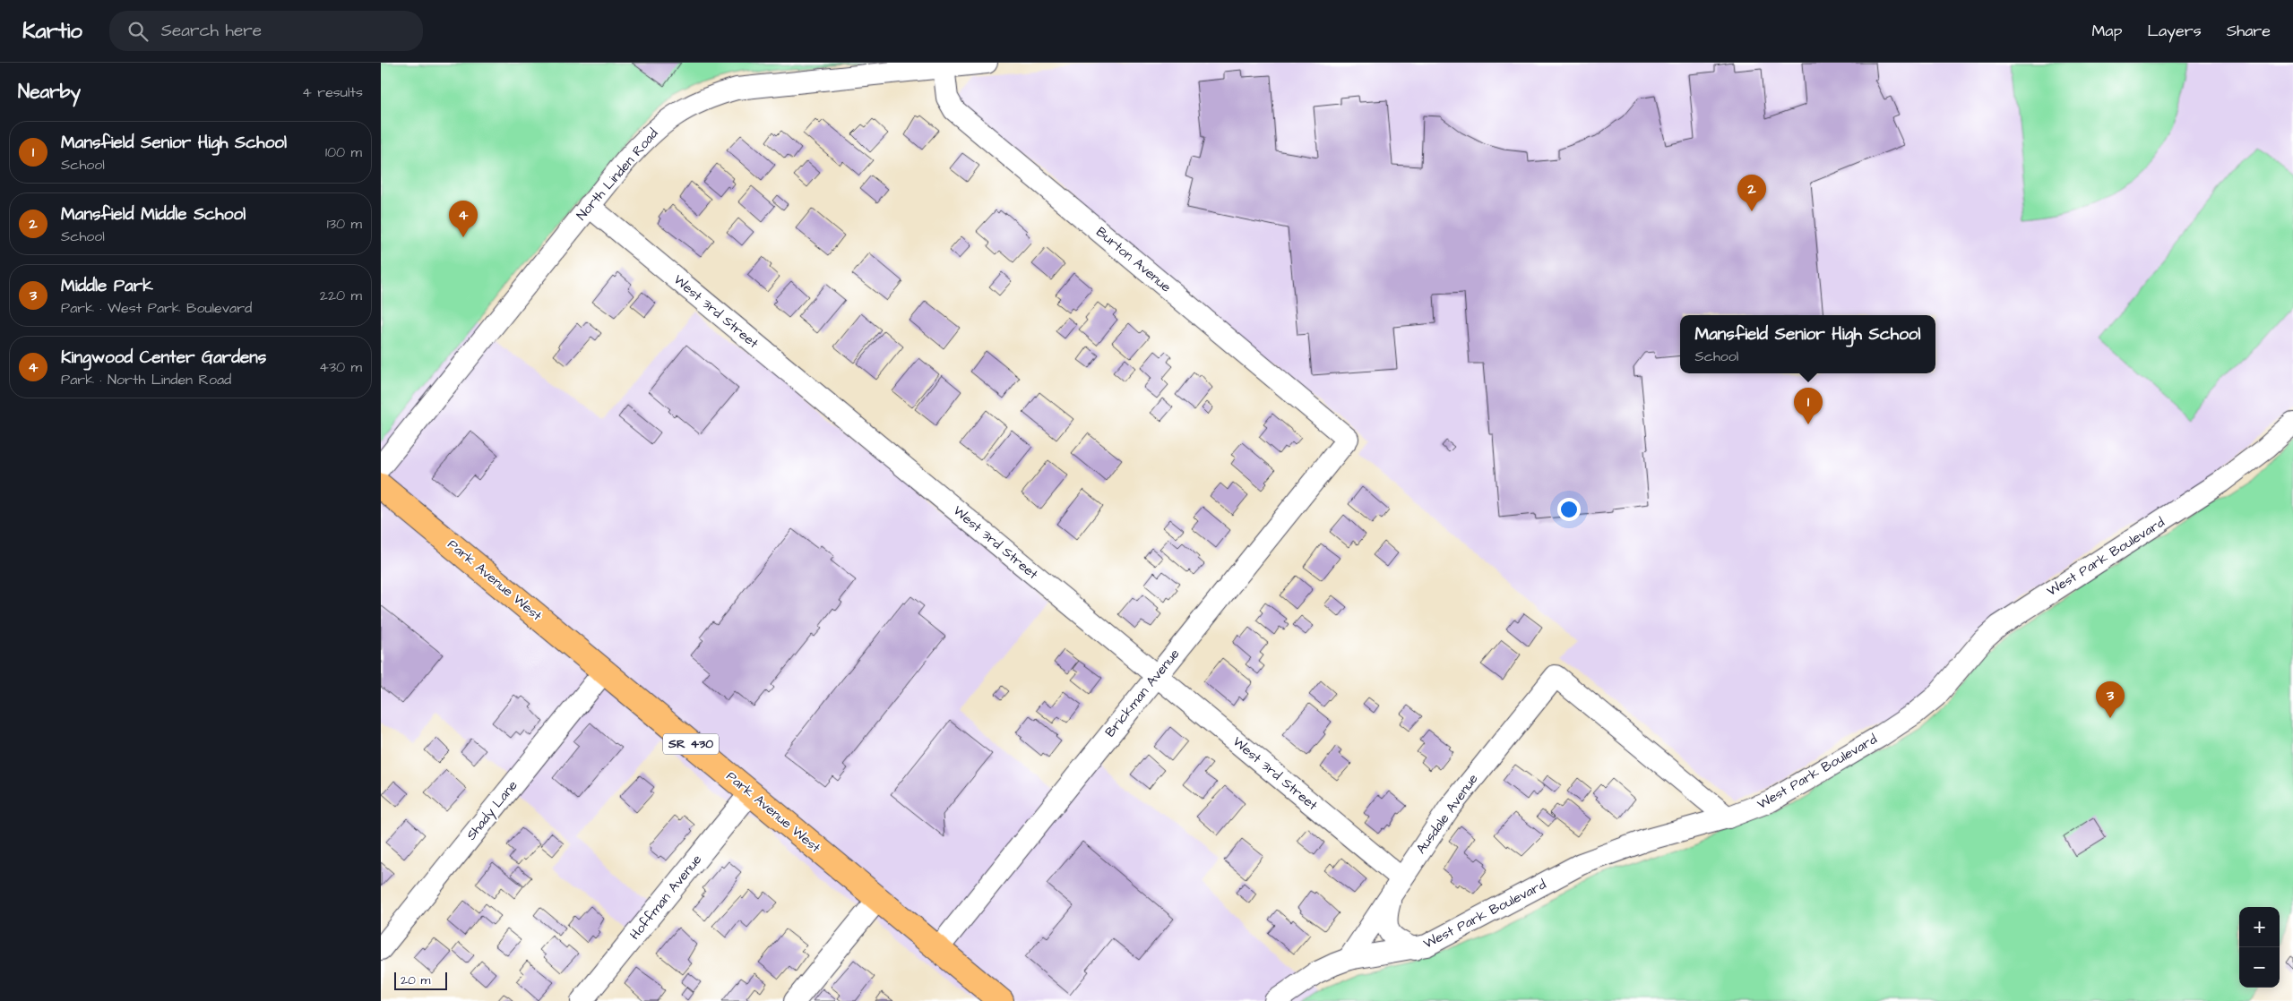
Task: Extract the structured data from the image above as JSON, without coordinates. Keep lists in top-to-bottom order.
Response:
{
  "streets": {
    "main road": ["Park Avenue West", "SR 430"],
    "street": [
      "North Linden Road",
      "Burton Avenue",
      "West 3rd Street",
      "West Park Boulevard",
      "Brickman Avenue",
      "Shady Lane",
      "Ausdale Avenue",
      "Hoffman Avenue"
    ]
  },
  "crossings": [
    ["North Linden Road", "Burton Avenue"],
    ["North Linden Road", "West 3rd Street"],
    ["Burton Avenue", "Brickman Avenue"],
    ["West 3rd Street", "Brickman Avenue"],
    ["West 3rd Street", "Ausdale Avenue"],
    ["West Park Boulevard", "Ausdale Avenue"],
    ["Park Avenue West", "Brickman Avenue"],
    ["Park Avenue West", "Shady Lane"],
    ["Park Avenue West", "Hoffman Avenue"]
  ],
  "scale_bar": "20 m",
  "page": {
    "header": "Kartio",
    "search": "Search here",
    "nav": ["Map", "Layers", "Share"],
    "heading": ["Nearby", "4 results"],
    "list": [
      {
        "mark": "1",
        "name": "Mansfield Senior High School",
        "note": "School",
        "value": "100 m"
      },
      {
        "mark": "2",
        "name": "Mansfield Middle School",
        "note": "School",
        "value": "130 m"
      },
      {
        "mark": "3",
        "name": "Middle Park",
        "note": "Park · West Park Boulevard",
        "value": "220 m"
      },
      {
        "mark": "4",
        "name": "Kingwood Center Gardens",
        "note": "Park · North Linden Road",
        "value": "430 m"
      }
    ],
    "pins": [
      "2",
      "4",
      "1",
      "3"
    ],
    "popup": ["Mansfield Senior High School", "School"],
    "map_buttons": ["+", "−"],
    "scale": "20 m"
  }
}
